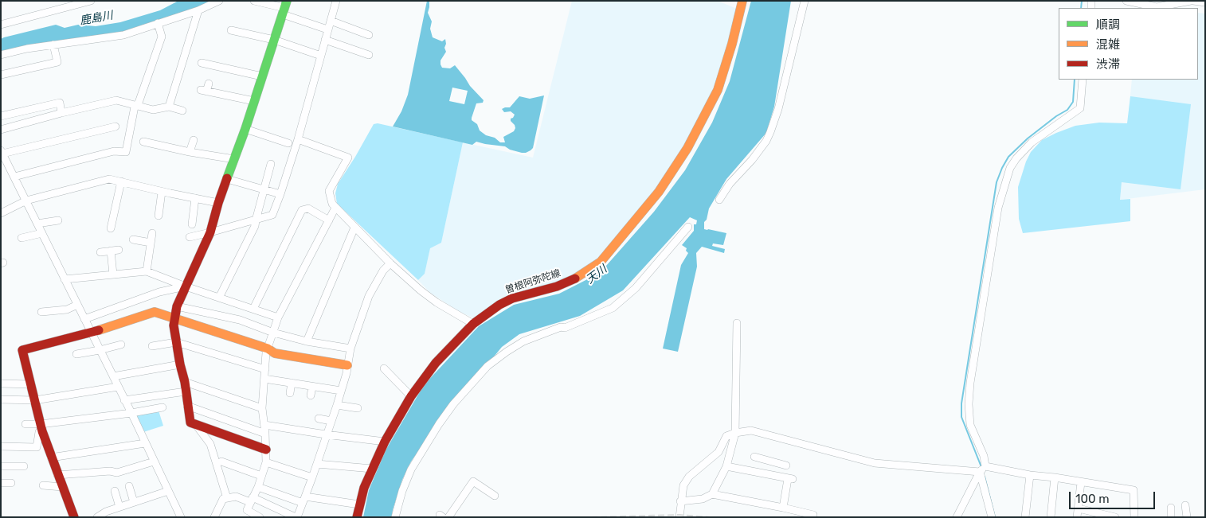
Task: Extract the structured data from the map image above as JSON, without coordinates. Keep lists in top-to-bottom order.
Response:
{
  "streets": {
    "street": ["曽根阿弥陀線"]
  },
  "water": ["鹿島川", "天川"],
  "legend": ["順調", "混雑", "渋滞"],
  "scale_bar": "100 m"
}
